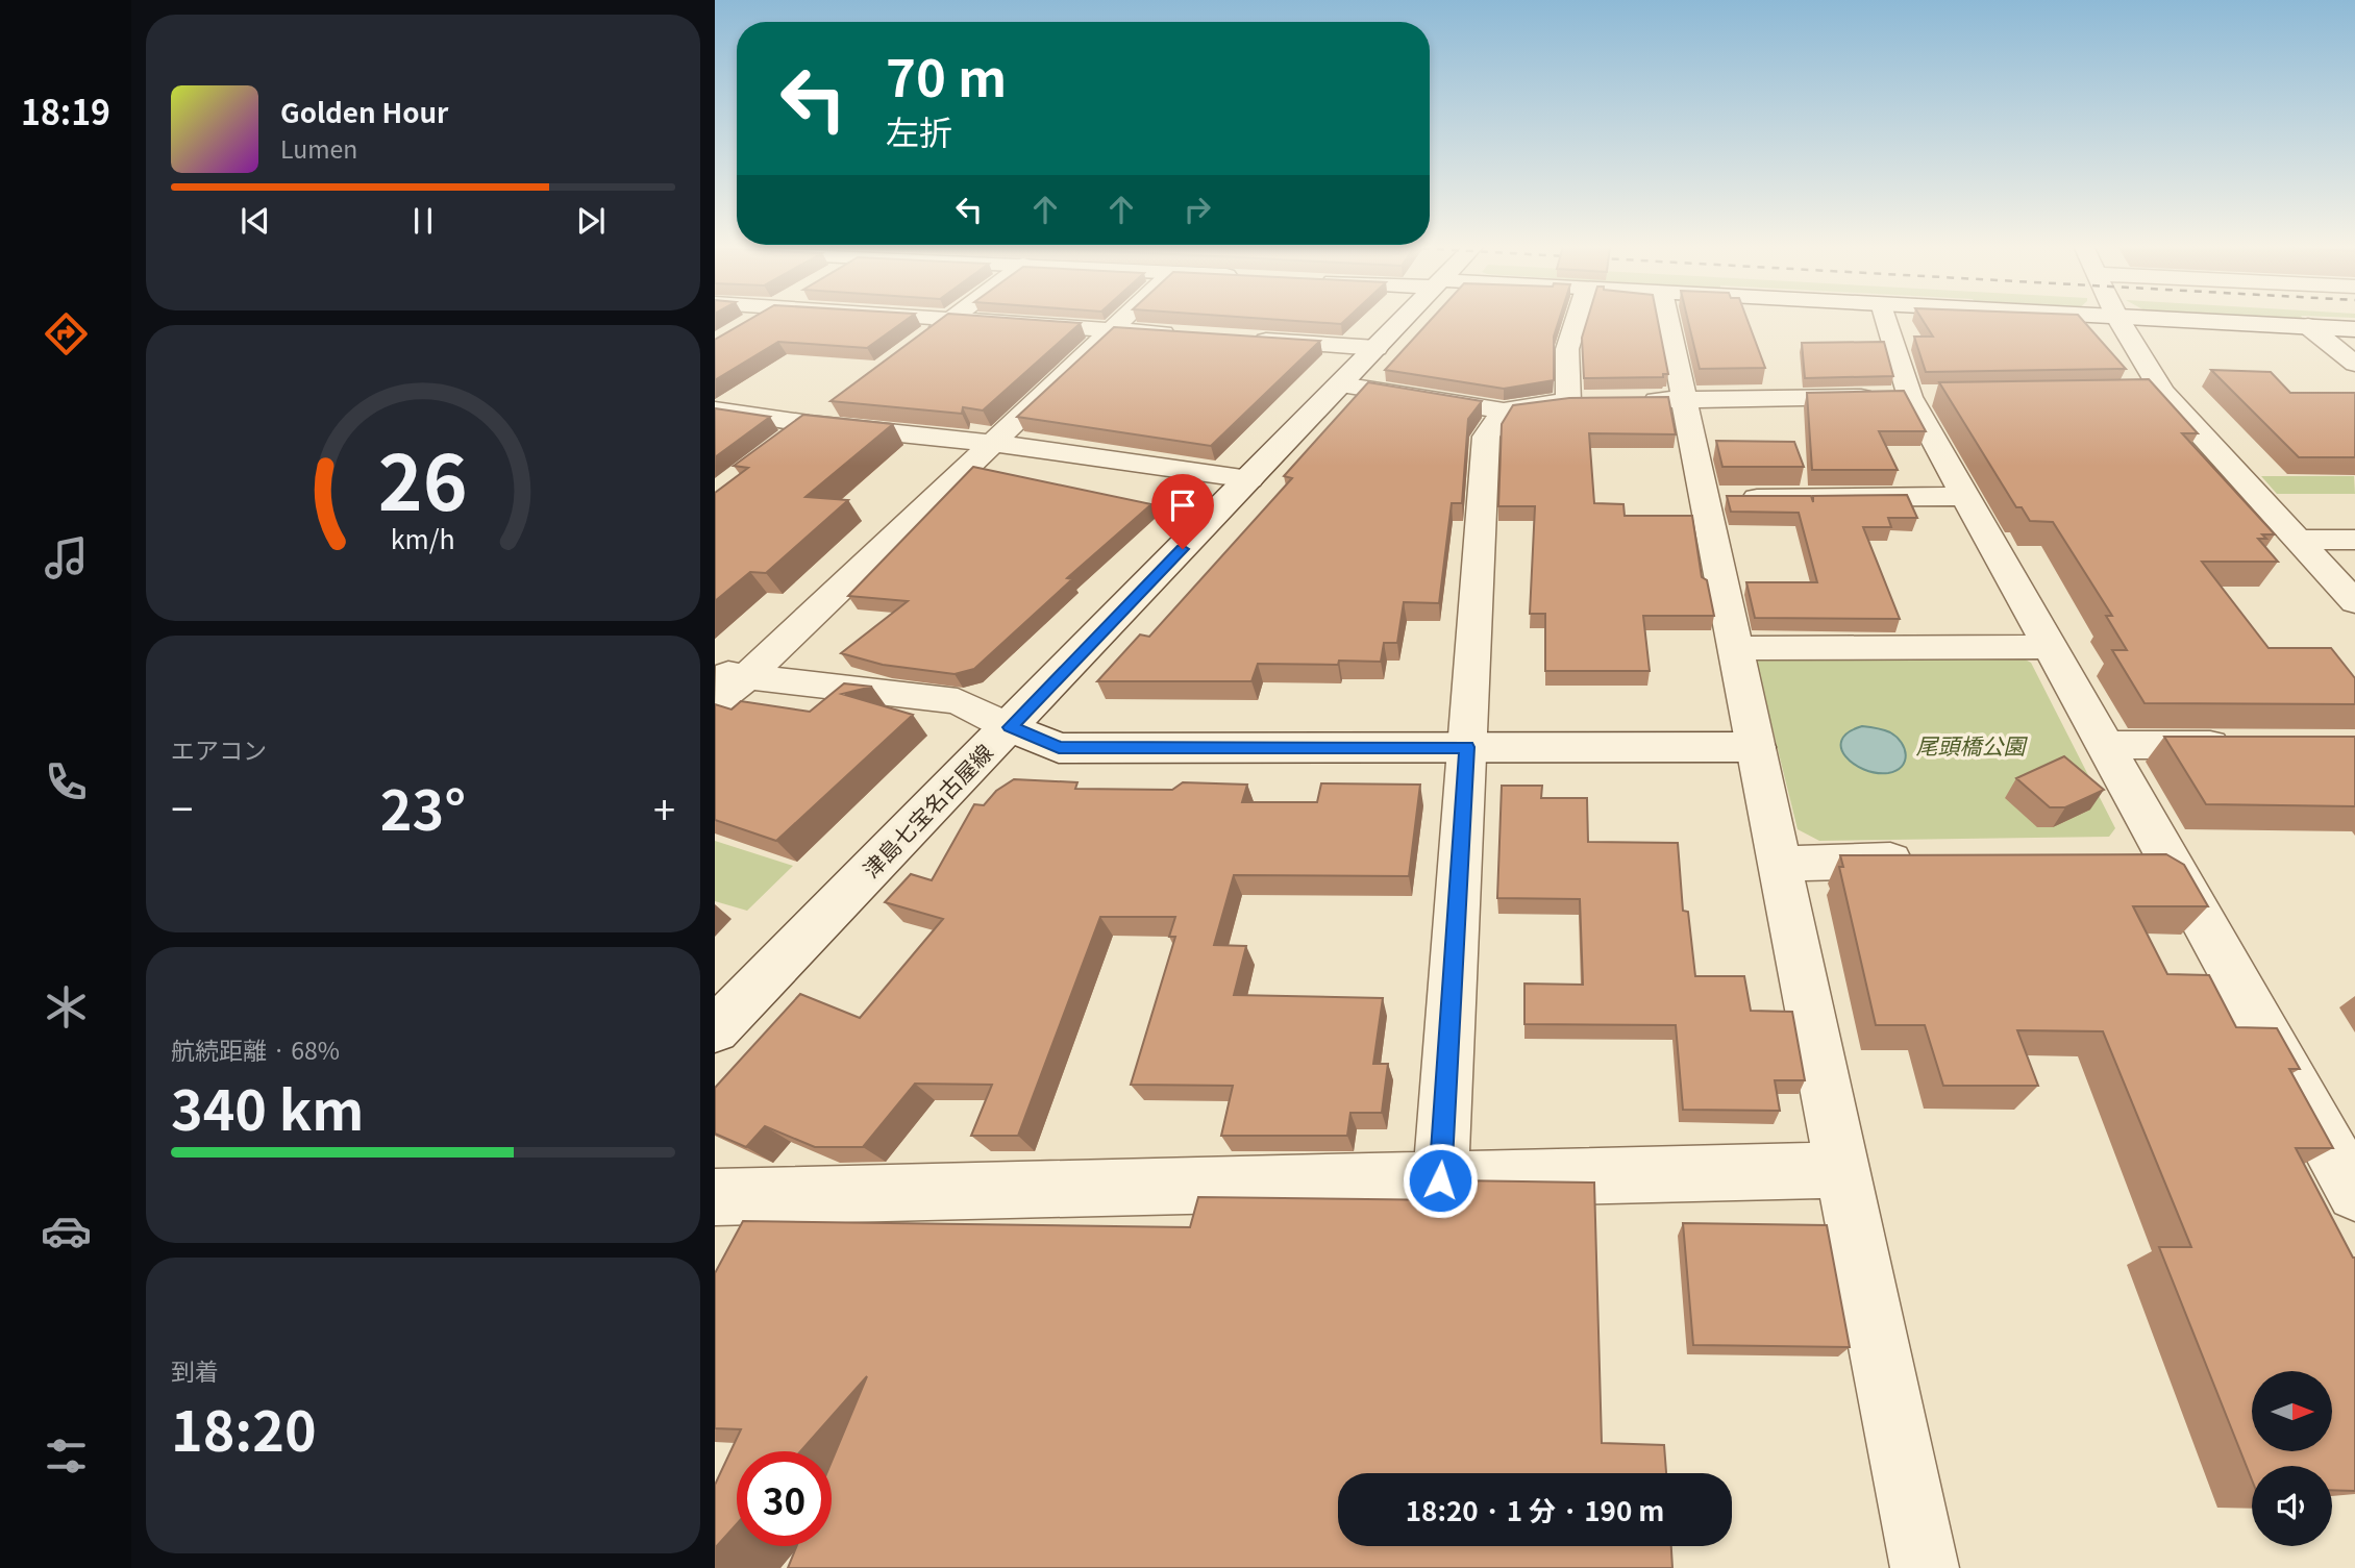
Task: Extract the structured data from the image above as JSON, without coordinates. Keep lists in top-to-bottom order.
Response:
{
  "streets": {
    "street": ["津島七宝名古屋線"]
  },
  "parks": ["尾頭橋公園"],
  "north": "right",
  "page": {
    "tabs": "18:19",
    "turn": ["70 m", "左折"],
    "song": ["Golden Hour", "Lumen"],
    "tile": [
      "エアコン",
      ["航続距離 · 68%", "340 km"],
      ["到着", "18:20"]
    ],
    "heat": ["−", "23°", "+"],
    "limit": "30",
    "trip": "18:20 · 1 分 · 190 m",
    "gauge": ["26", "km/h"]
  }
}
